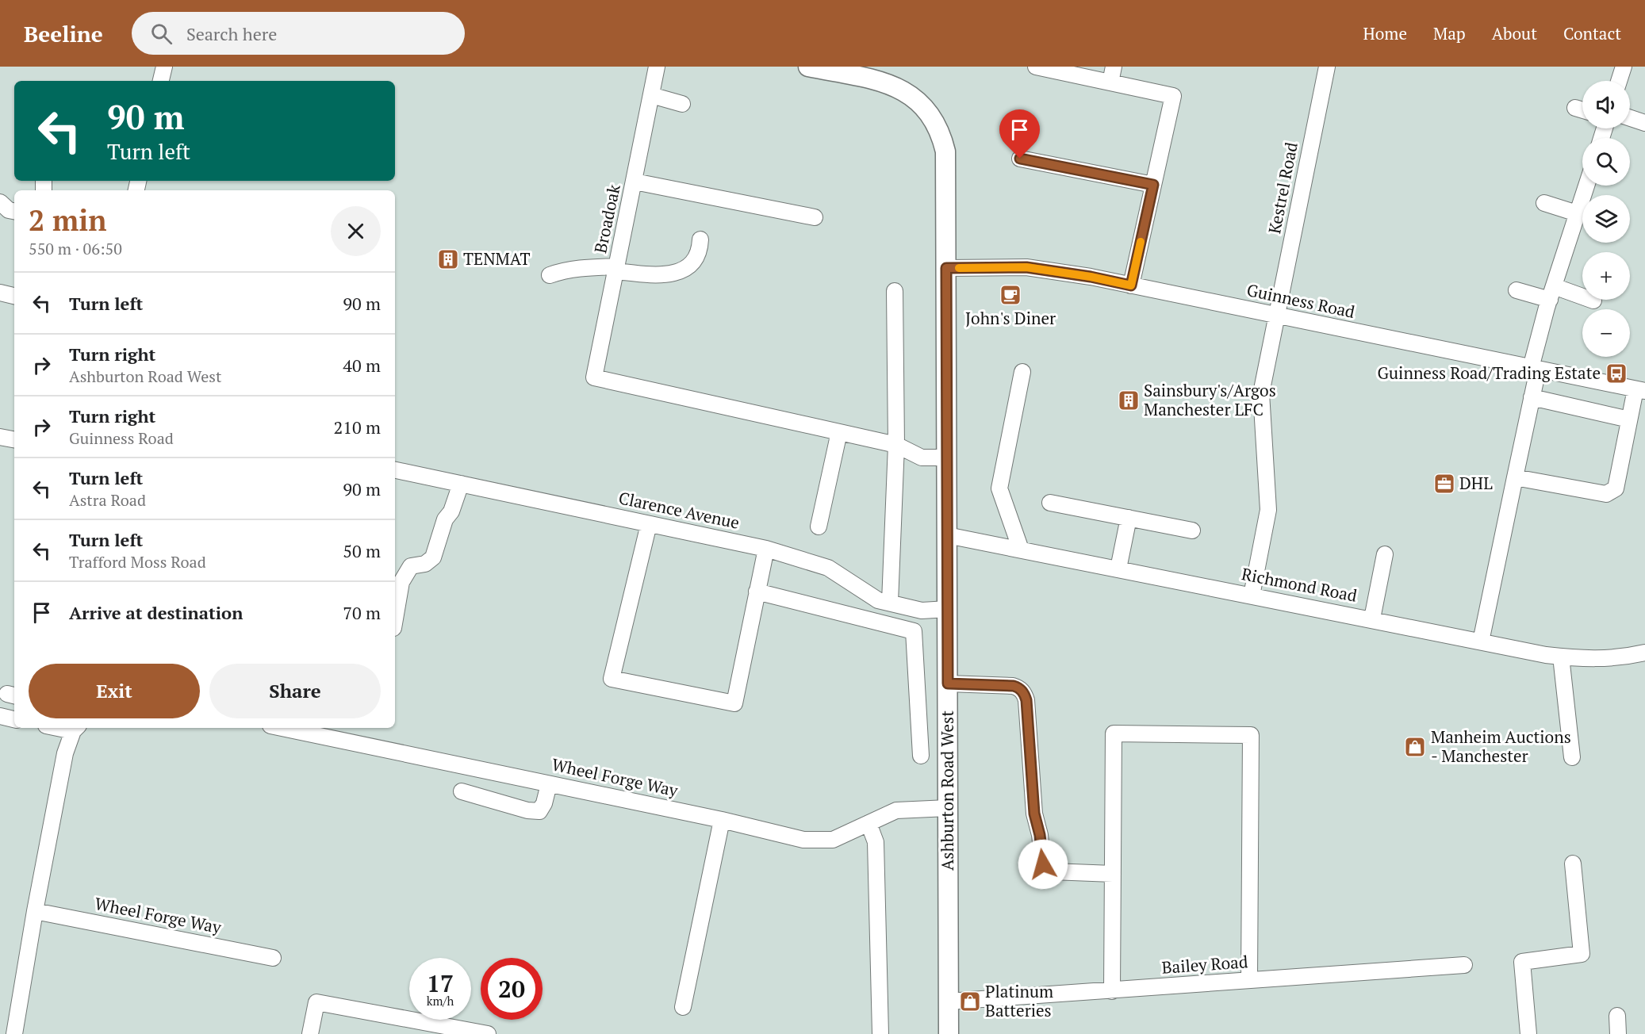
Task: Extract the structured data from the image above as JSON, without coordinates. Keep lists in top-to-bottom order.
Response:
{
  "streets": {
    "main road": ["Ashburton Road West"],
    "street": [
      "Kestrel Road",
      "Broadoak",
      "Guinness Road",
      "Clarence Avenue",
      "Richmond Road",
      "Wheel Forge Way",
      "Bailey Road"
    ]
  },
  "crossings": [
    ["Kestrel Road", "Guinness Road"],
    ["Kestrel Road", "Richmond Road"],
    ["Guinness Road", "Ashburton Road West"],
    ["Clarence Avenue", "Ashburton Road West"],
    ["Richmond Road", "Ashburton Road West"],
    ["Wheel Forge Way", "Ashburton Road West"],
    ["Ashburton Road West", "Bailey Road"]
  ],
  "places": {
    "building": ["TENMAT", "Sainsbury's/Argos Manchester LFC"],
    "cafe": ["John's Diner"],
    "bus stop": ["Guinness Road/Trading Estate"],
    "office": ["DHL"],
    "shop": ["Manheim Auctions - Manchester", "Platinum Batteries"]
  },
  "page": {
    "header": "Beeline",
    "search": "Search here",
    "nav": [
      "Home",
      "Map",
      "About",
      "Contact"
    ],
    "map_buttons": ["+", "−"],
    "turn": ["90 m", "Turn left"],
    "heading": ["2 min", "550 m · 06:50"],
    "list": [
      {
        "name": "Turn left",
        "value": "90 m"
      },
      {
        "name": "Turn right",
        "note": "Ashburton Road West",
        "value": "40 m"
      },
      {
        "name": "Turn right",
        "note": "Guinness Road",
        "value": "210 m"
      },
      {
        "name": "Turn left",
        "note": "Astra Road",
        "value": "90 m"
      },
      {
        "name": "Turn left",
        "note": "Trafford Moss Road",
        "value": "50 m"
      },
      {
        "name": "Arrive at destination",
        "value": "70 m"
      }
    ],
    "buttons": ["Exit", "Share"],
    "speed": "17 km/h",
    "limit": "20"
  }
}
